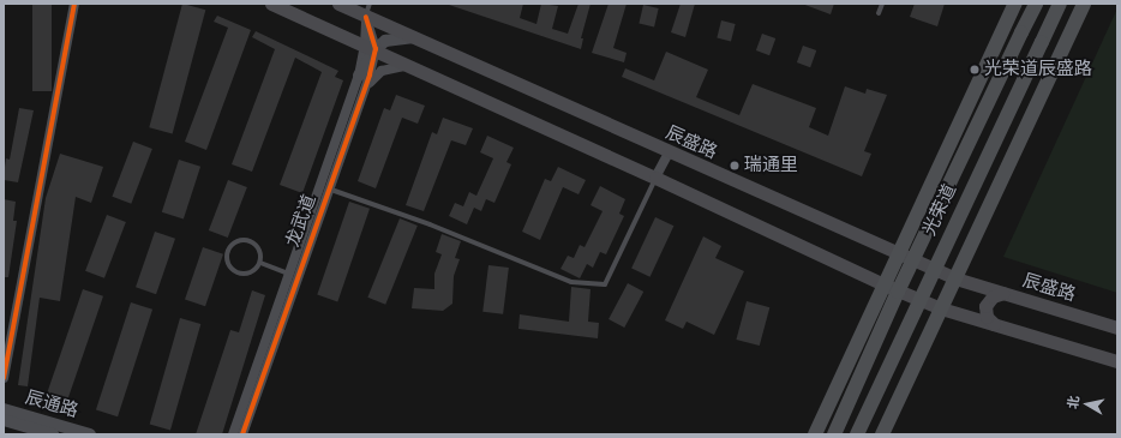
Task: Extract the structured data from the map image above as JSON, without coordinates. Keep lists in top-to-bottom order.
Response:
{
  "streets": {
    "main road": ["辰盛路", "光荣道"],
    "street": ["龙武道", "辰通路"]
  },
  "places": ["光荣道辰盛路", "瑞通里"],
  "north": "left"
}
